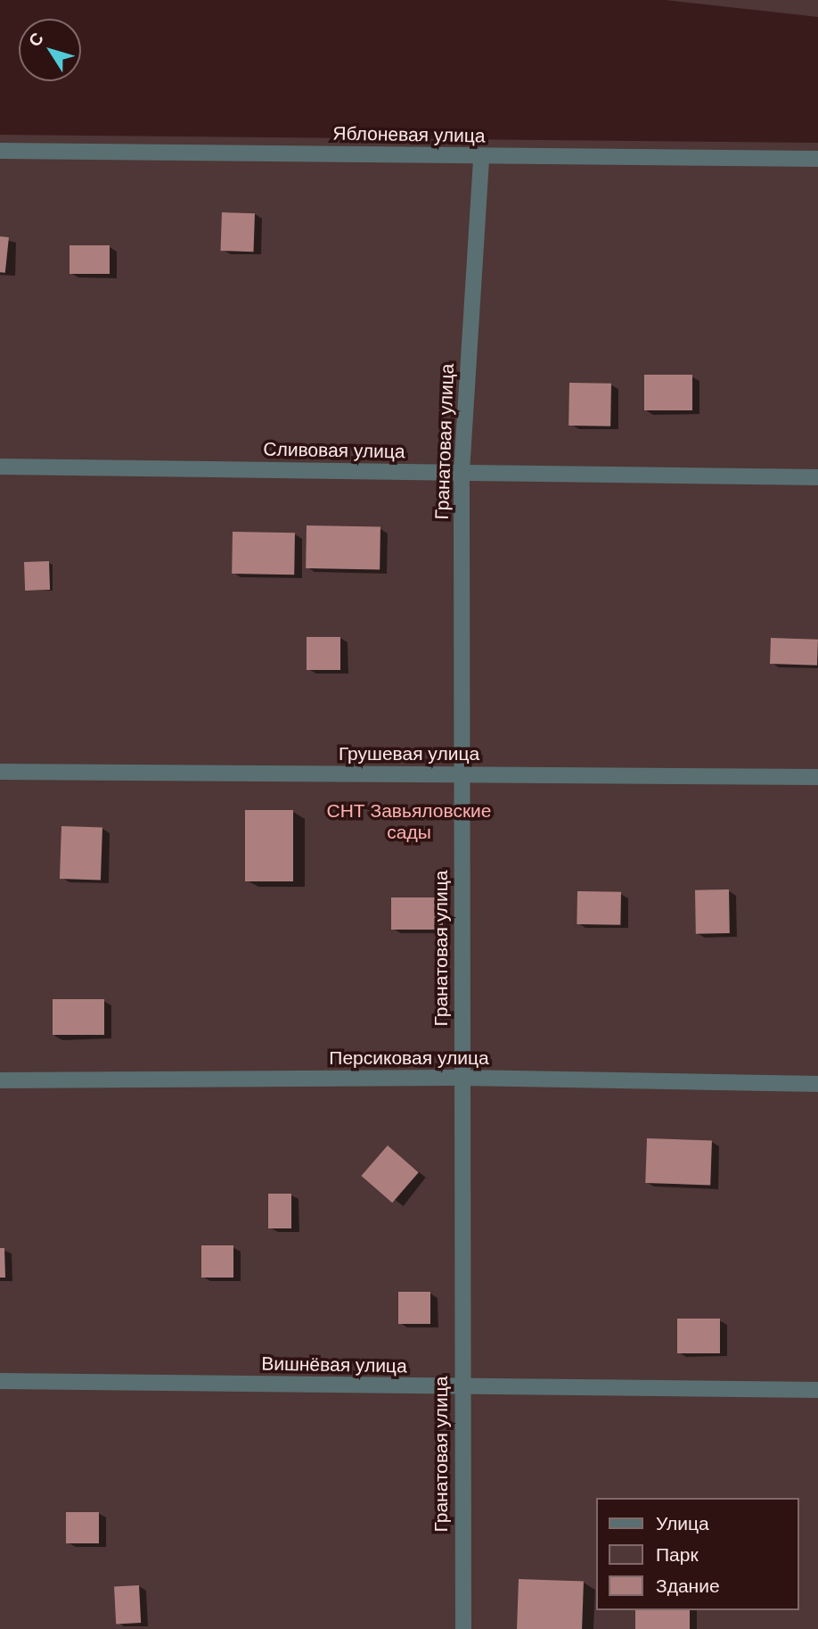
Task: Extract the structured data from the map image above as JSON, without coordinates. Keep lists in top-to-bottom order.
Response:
{
  "streets": {
    "street": [
      "Яблоневая улица",
      "Гранатовая улица",
      "Сливовая улица",
      "Грушевая улица",
      "Персиковая улица",
      "Вишнёвая улица"
    ]
  },
  "crossings": [
    ["Яблоневая улица", "Гранатовая улица"],
    ["Гранатовая улица", "Сливовая улица"],
    ["Гранатовая улица", "Грушевая улица"],
    ["Гранатовая улица", "Персиковая улица"],
    ["Гранатовая улица", "Вишнёвая улица"]
  ],
  "parks": ["СНТ Завьяловские сады"],
  "legend": ["Улица", "Парк", "Здание"],
  "north": "top left"
}
